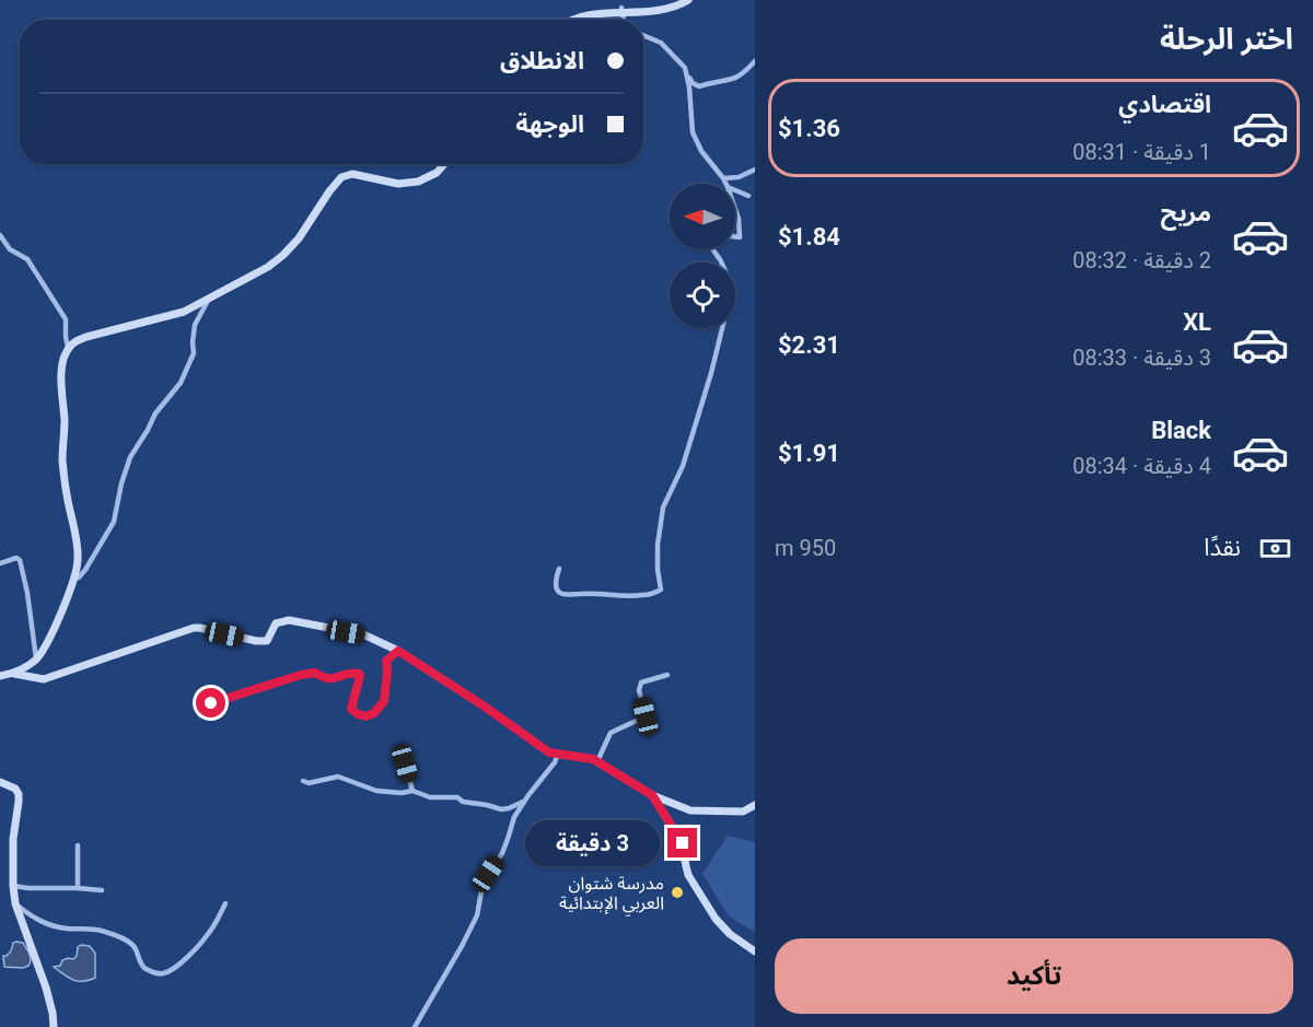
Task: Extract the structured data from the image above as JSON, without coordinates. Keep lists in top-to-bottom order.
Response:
{
  "places": ["مدرسة شتوان العربي الإبتدائية"],
  "north": "left",
  "page": {
    "heading": "اختر الرحلة",
    "banner": ["الانطلاق", "الوجهة"],
    "list": [
      {
        "name": "اقتصادي",
        "note": "1 دقيقة · 08:31",
        "value": "$1.36"
      },
      {
        "name": "مريح",
        "note": "2 دقيقة · 08:32",
        "value": "$1.84"
      },
      {
        "name": "XL",
        "note": "3 دقيقة · 08:33",
        "value": "$2.31"
      },
      {
        "name": "Black",
        "note": "4 دقيقة · 08:34",
        "value": "$1.91"
      }
    ],
    "pay": ["نقدًا", "950 m"],
    "bubble": "3 دقيقة",
    "buttons": "تأكيد"
  }
}
